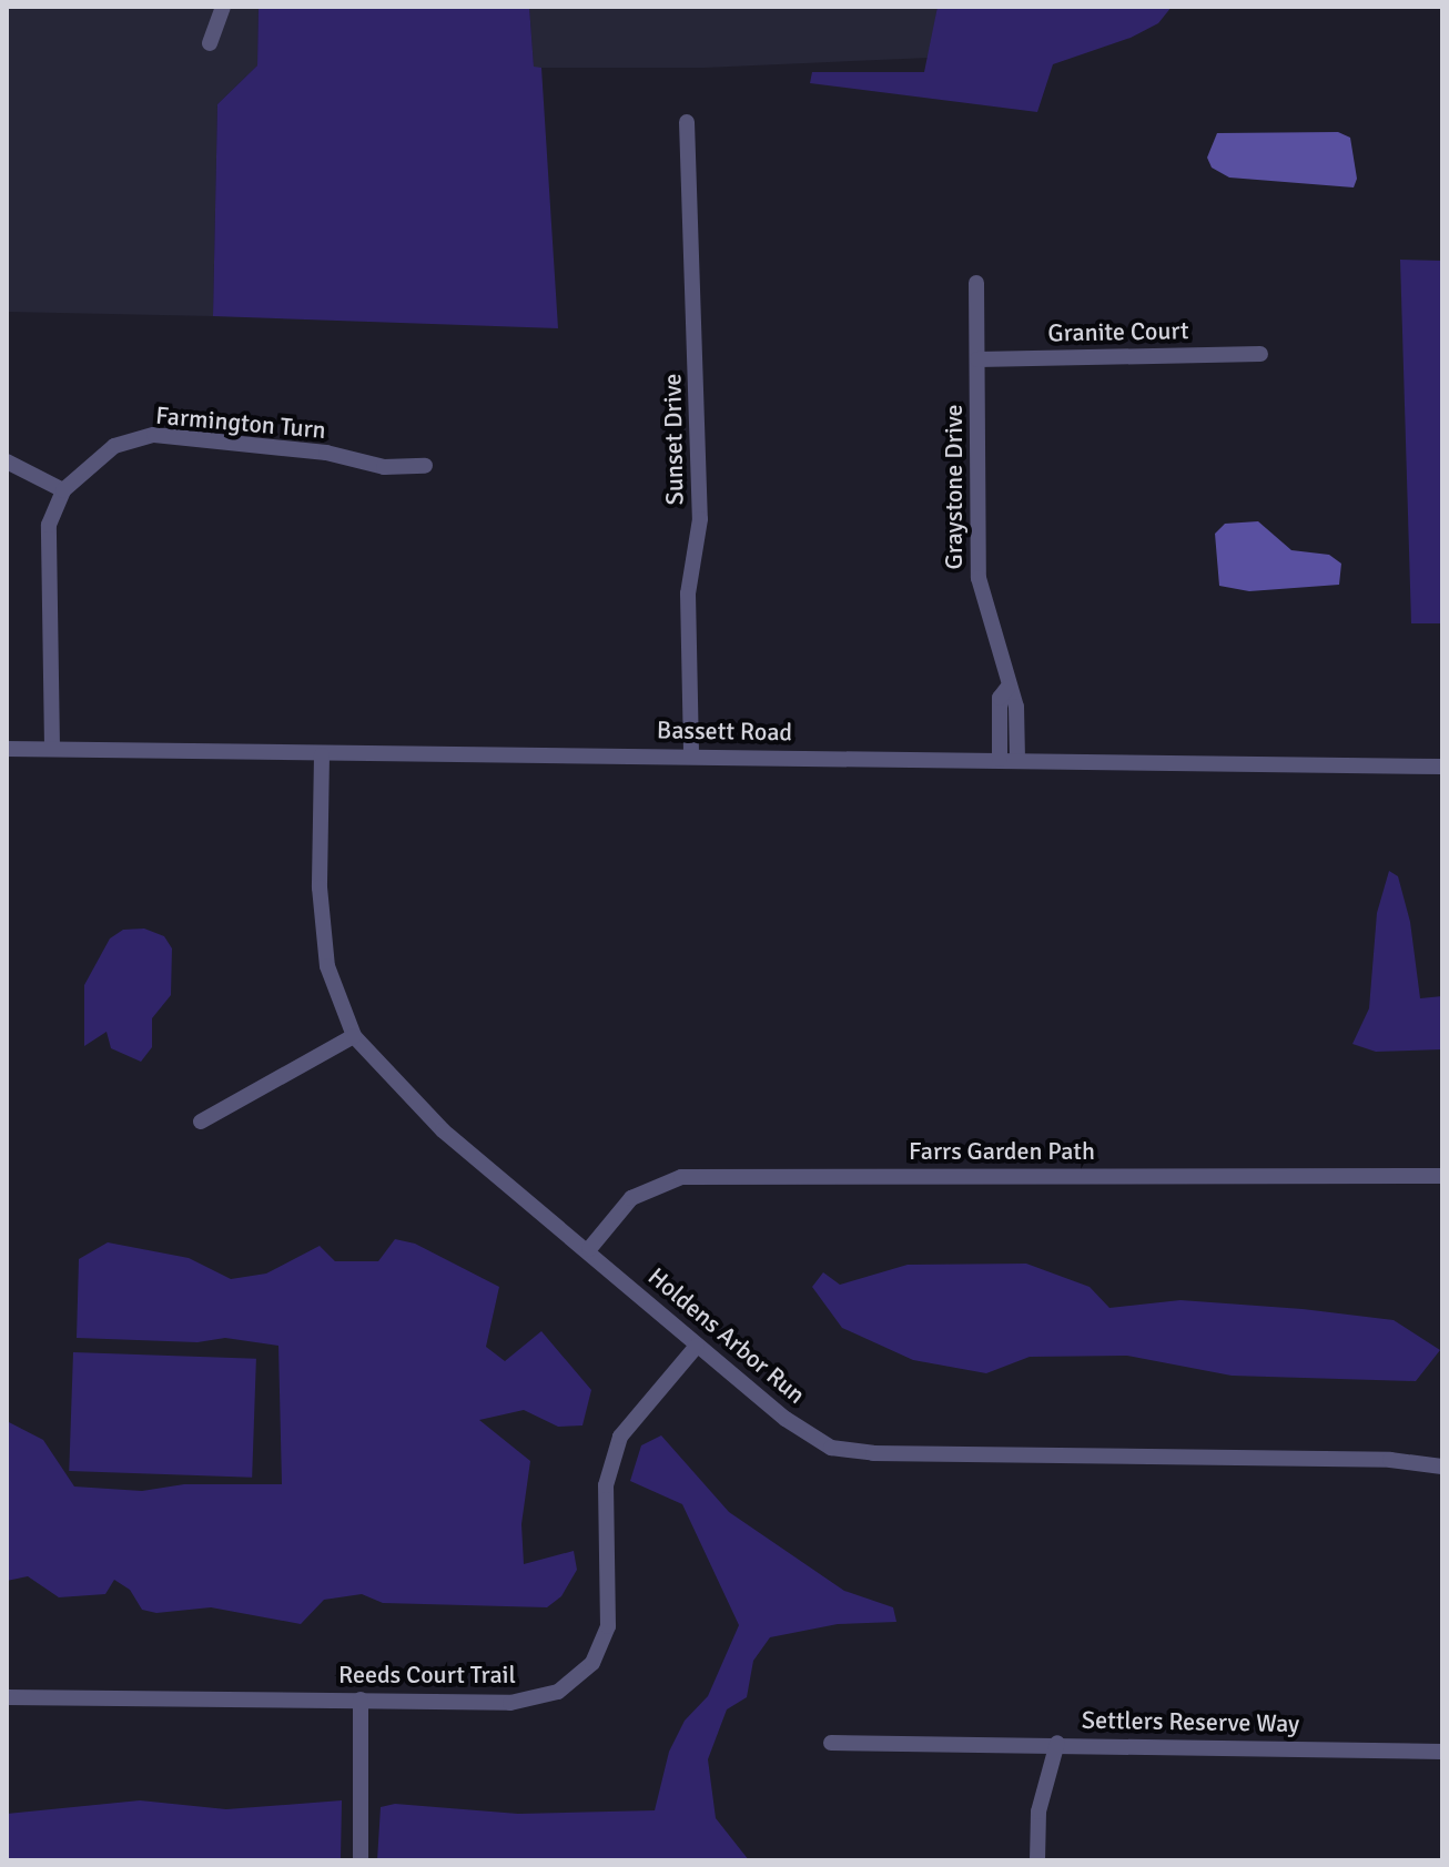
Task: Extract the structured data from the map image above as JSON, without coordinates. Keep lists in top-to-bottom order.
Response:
{
  "streets": {
    "street": [
      "Granite Court",
      "Farmington Turn",
      "Sunset Drive",
      "Graystone Drive",
      "Bassett Road",
      "Farrs Garden Path",
      "Holdens Arbor Run",
      "Reeds Court Trail",
      "Settlers Reserve Way"
    ]
  },
  "crossings": [
    ["Granite Court", "Graystone Drive"],
    ["Farmington Turn", "Bassett Road"],
    ["Sunset Drive", "Bassett Road"],
    ["Graystone Drive", "Bassett Road"],
    ["Bassett Road", "Holdens Arbor Run"],
    ["Farrs Garden Path", "Holdens Arbor Run"],
    ["Holdens Arbor Run", "Reeds Court Trail"]
  ]
}
